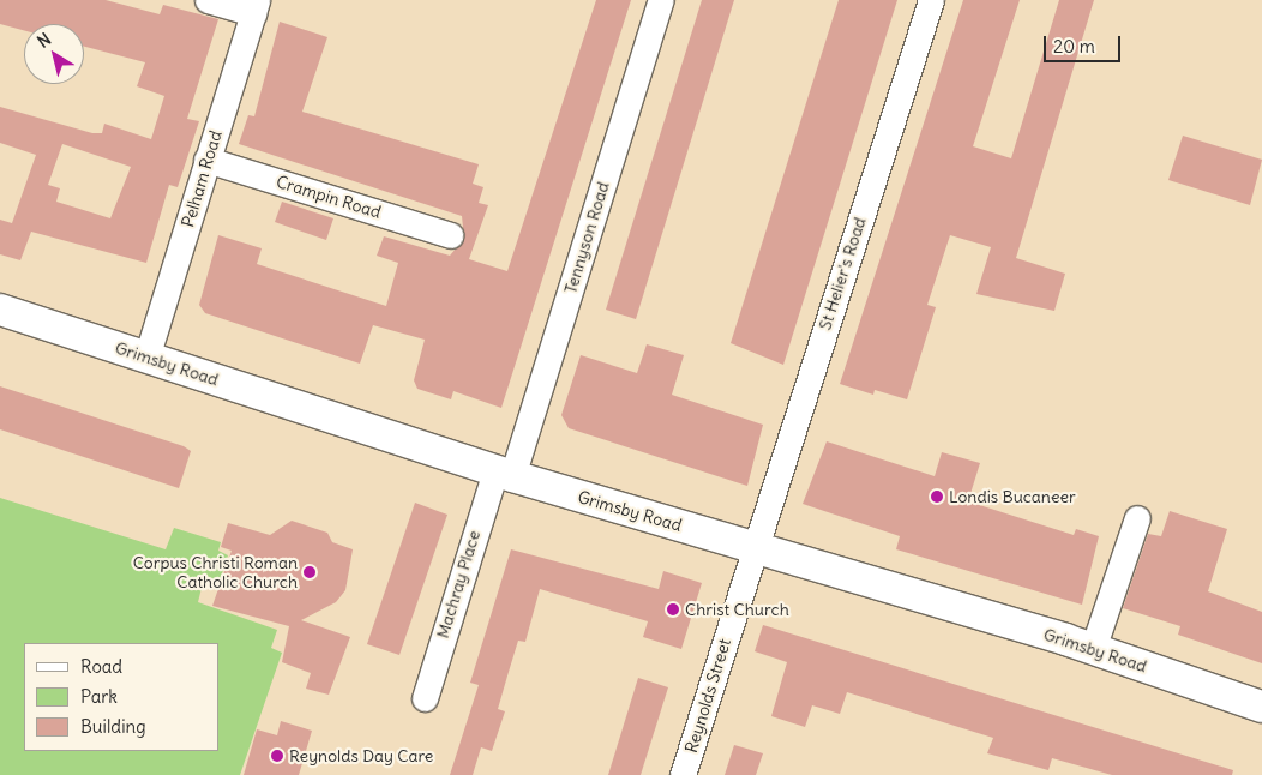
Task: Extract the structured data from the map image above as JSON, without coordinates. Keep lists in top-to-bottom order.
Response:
{
  "streets": {
    "main road": ["Grimsby Road"],
    "street": [
      "Pelham Road",
      "Crampin Road",
      "Tennyson Road",
      "St Helier's Road",
      "Machray Place",
      "Reynolds Street"
    ]
  },
  "crossings": [
    ["Pelham Road", "Crampin Road"],
    ["Pelham Road", "Grimsby Road"],
    ["Tennyson Road", "Grimsby Road"],
    ["Tennyson Road", "Machray Place"],
    ["St Helier's Road", "Grimsby Road"],
    ["St Helier's Road", "Reynolds Street"],
    ["Grimsby Road", "Machray Place"],
    ["Grimsby Road", "Reynolds Street"]
  ],
  "places": [
    "Londis Bucaneer",
    "Corpus Christi Roman Catholic Church",
    "Christ Church",
    "Reynolds Day Care"
  ],
  "legend": ["Road", "Park", "Building"],
  "scale_bar": "20 m",
  "north": "top left"
}
